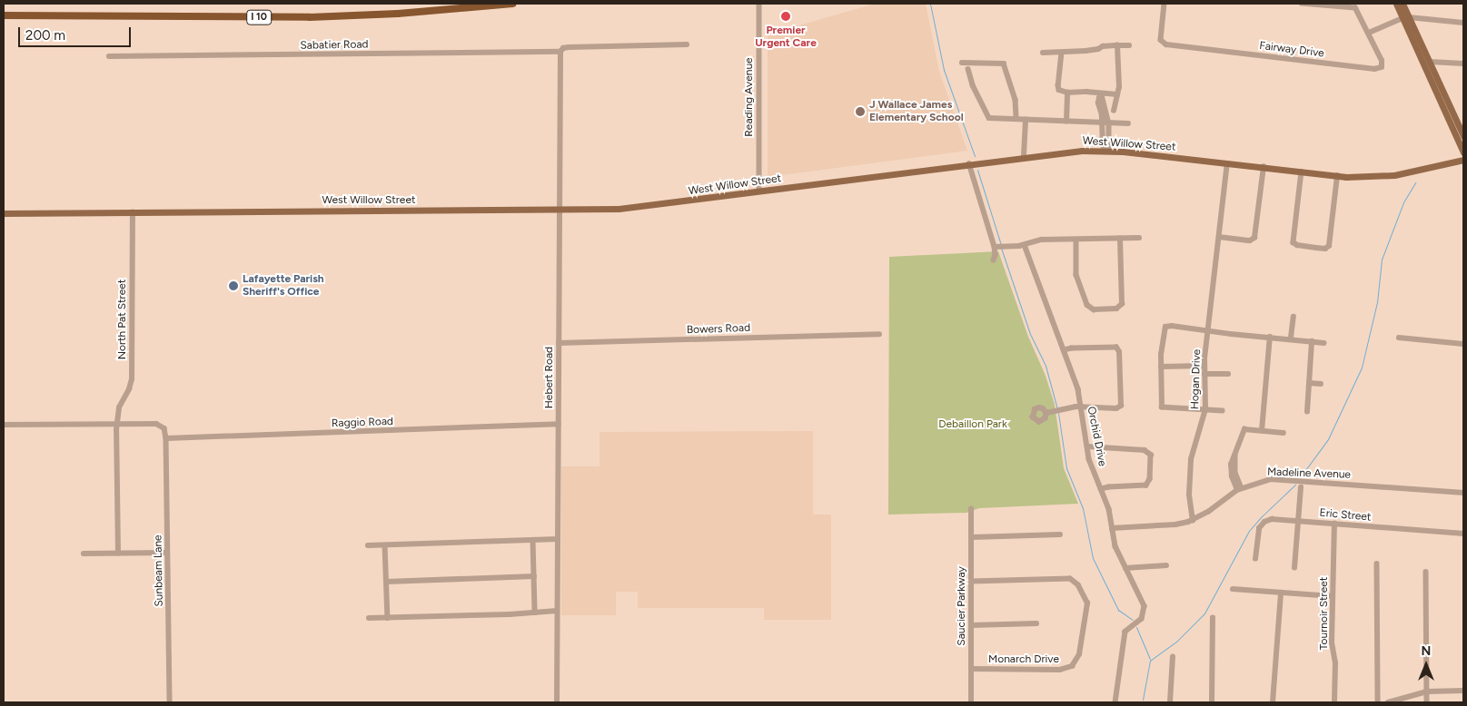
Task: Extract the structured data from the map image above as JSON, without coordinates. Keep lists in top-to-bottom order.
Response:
{
  "streets": {
    "highway": ["I 10"],
    "main road": ["West Willow Street"],
    "street": [
      "Sabatier Road",
      "Fairway Drive",
      "Reading Avenue",
      "North Pat Street",
      "Bowers Road",
      "Hebert Road",
      "Hogan Drive",
      "Raggio Road",
      "Orchid Drive",
      "Madeline Avenue",
      "Eric Street",
      "Sunbeam Lane",
      "Saucier Parkway",
      "Tournoir Street",
      "Monarch Drive"
    ]
  },
  "crossings": [
    ["Sabatier Road", "Hebert Road"],
    ["Reading Avenue", "West Willow Street"],
    ["West Willow Street", "North Pat Street"],
    ["West Willow Street", "Hebert Road"],
    ["West Willow Street", "Hogan Drive"],
    ["Bowers Road", "Hebert Road"],
    ["Hebert Road", "Raggio Road"],
    ["Hogan Drive", "Madeline Avenue"],
    ["Raggio Road", "Sunbeam Lane"],
    ["Orchid Drive", "Madeline Avenue"],
    ["Eric Street", "Tournoir Street"],
    ["Saucier Parkway", "Monarch Drive"]
  ],
  "parks": ["Debaillon Park"],
  "places": ["Premier Urgent Care", "J Wallace James Elementary School", "Lafayette Parish Sheriff's Office"],
  "scale_bar": "200 m",
  "north": "top"
}
